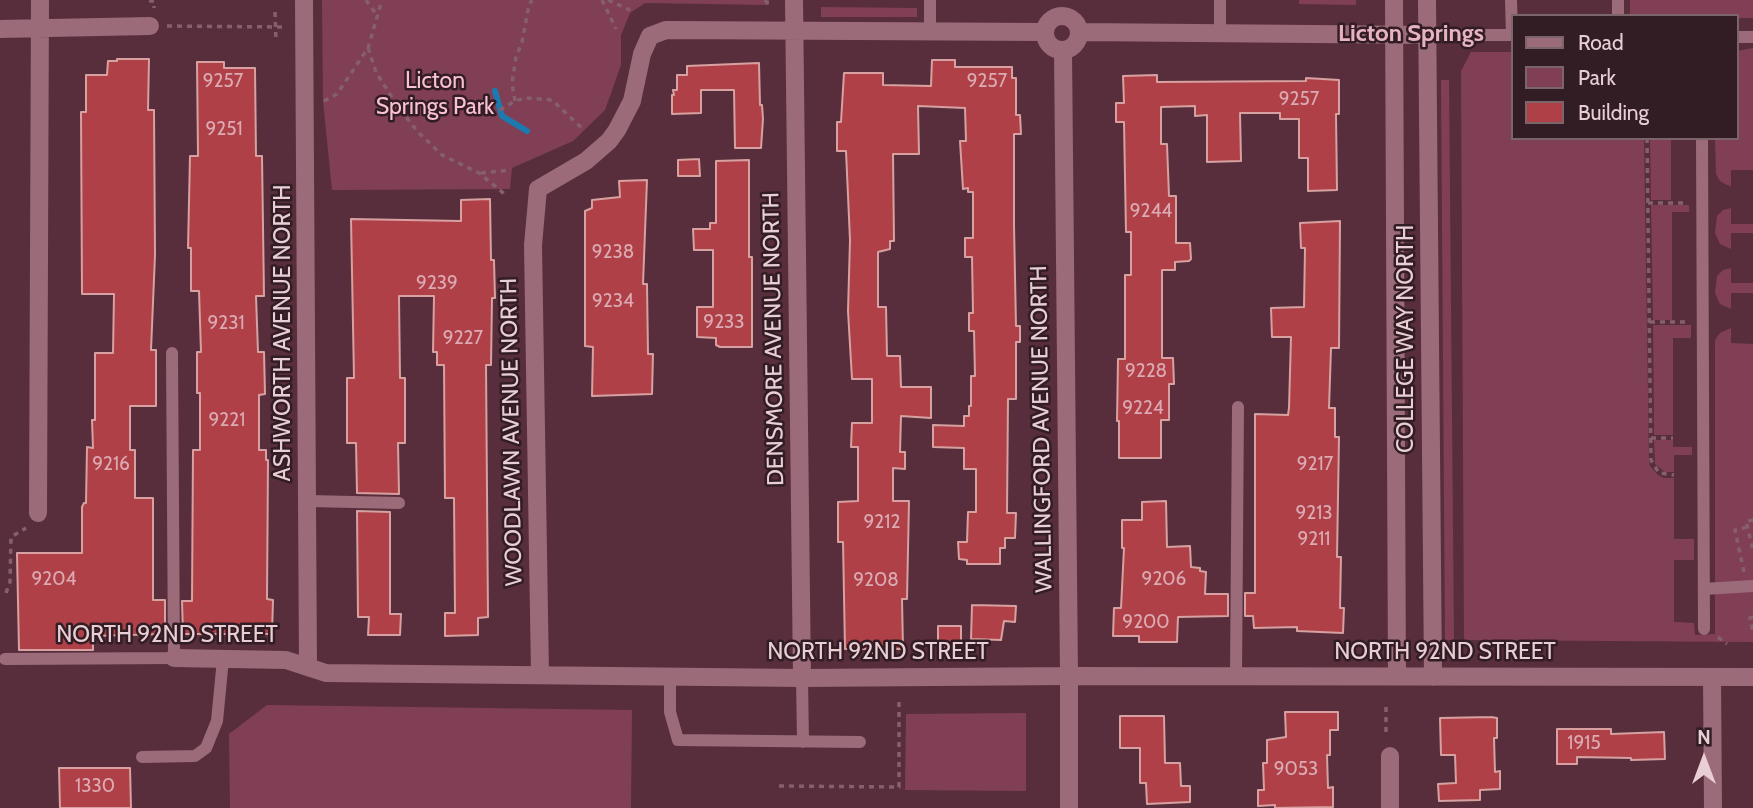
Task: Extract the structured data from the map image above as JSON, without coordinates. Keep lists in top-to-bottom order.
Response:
{
  "streets": {
    "street": [
      "ASHWORTH AVENUE NORTH",
      "DENSMORE AVENUE NORTH",
      "COLLEGE WAY NORTH",
      "WALLINGFORD AVENUE NORTH",
      "WOODLAWN AVENUE NORTH",
      "NORTH 92ND STREET"
    ]
  },
  "crossings": [
    ["ASHWORTH AVENUE NORTH", "NORTH 92ND STREET"],
    ["DENSMORE AVENUE NORTH", "WOODLAWN AVENUE NORTH"],
    ["DENSMORE AVENUE NORTH", "NORTH 92ND STREET"],
    ["COLLEGE WAY NORTH", "NORTH 92ND STREET"],
    ["WALLINGFORD AVENUE NORTH", "NORTH 92ND STREET"],
    ["WOODLAWN AVENUE NORTH", "NORTH 92ND STREET"]
  ],
  "districts": ["Licton Springs"],
  "parks": ["Licton Springs Park"],
  "house_numbers": [
    "9257",
    "9257",
    "9257",
    "9251",
    "9244",
    "9238",
    "9239",
    "9234",
    "9233",
    "9231",
    "9227",
    "9228",
    "9224",
    "9221",
    "9216",
    "9217",
    "9213",
    "9212",
    "9211",
    "9204",
    "9206",
    "9208",
    "9200",
    "1915",
    "9053",
    "1330"
  ],
  "legend": ["Road", "Park", "Building"],
  "north": "top"
}
